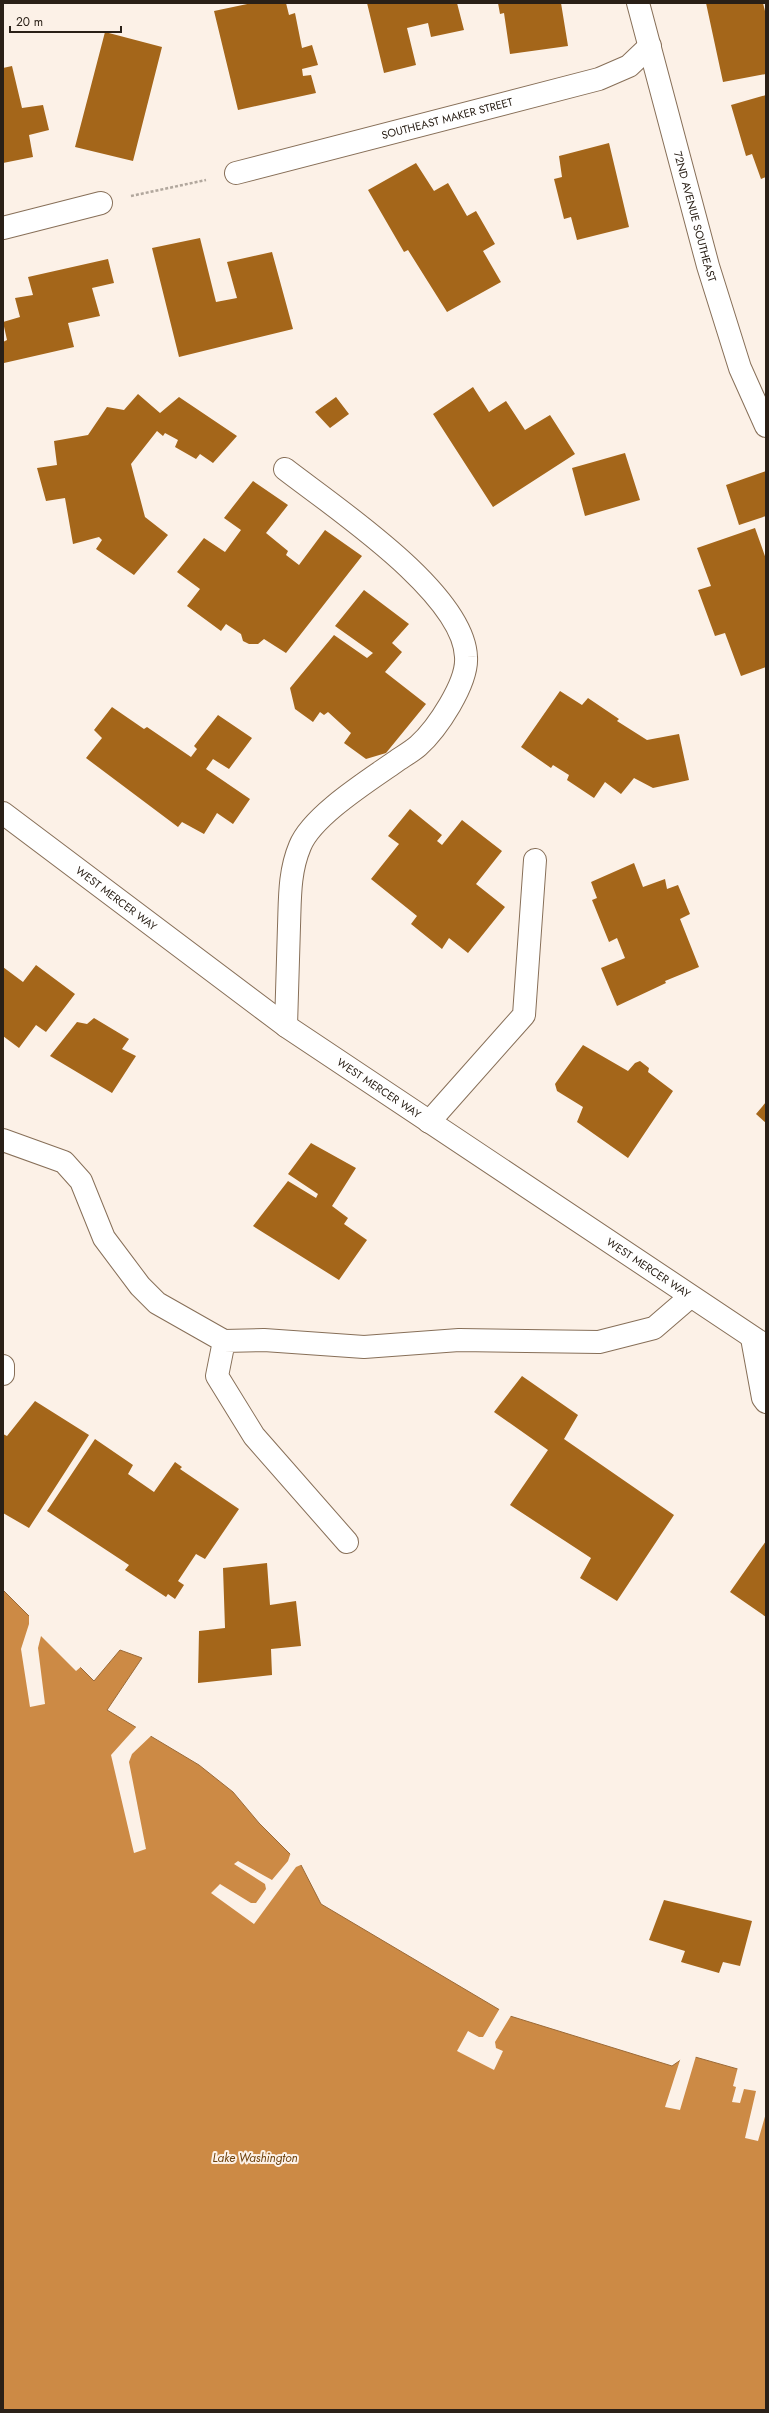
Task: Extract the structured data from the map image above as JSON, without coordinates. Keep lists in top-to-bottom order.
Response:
{
  "streets": {
    "street": ["SOUTHEAST MAKER STREET", "72ND AVENUE SOUTHEAST", "WEST MERCER WAY"]
  },
  "crossings": [
    ["SOUTHEAST MAKER STREET", "72ND AVENUE SOUTHEAST"]
  ],
  "water": ["Lake Washington"],
  "scale_bar": "20 m"
}
